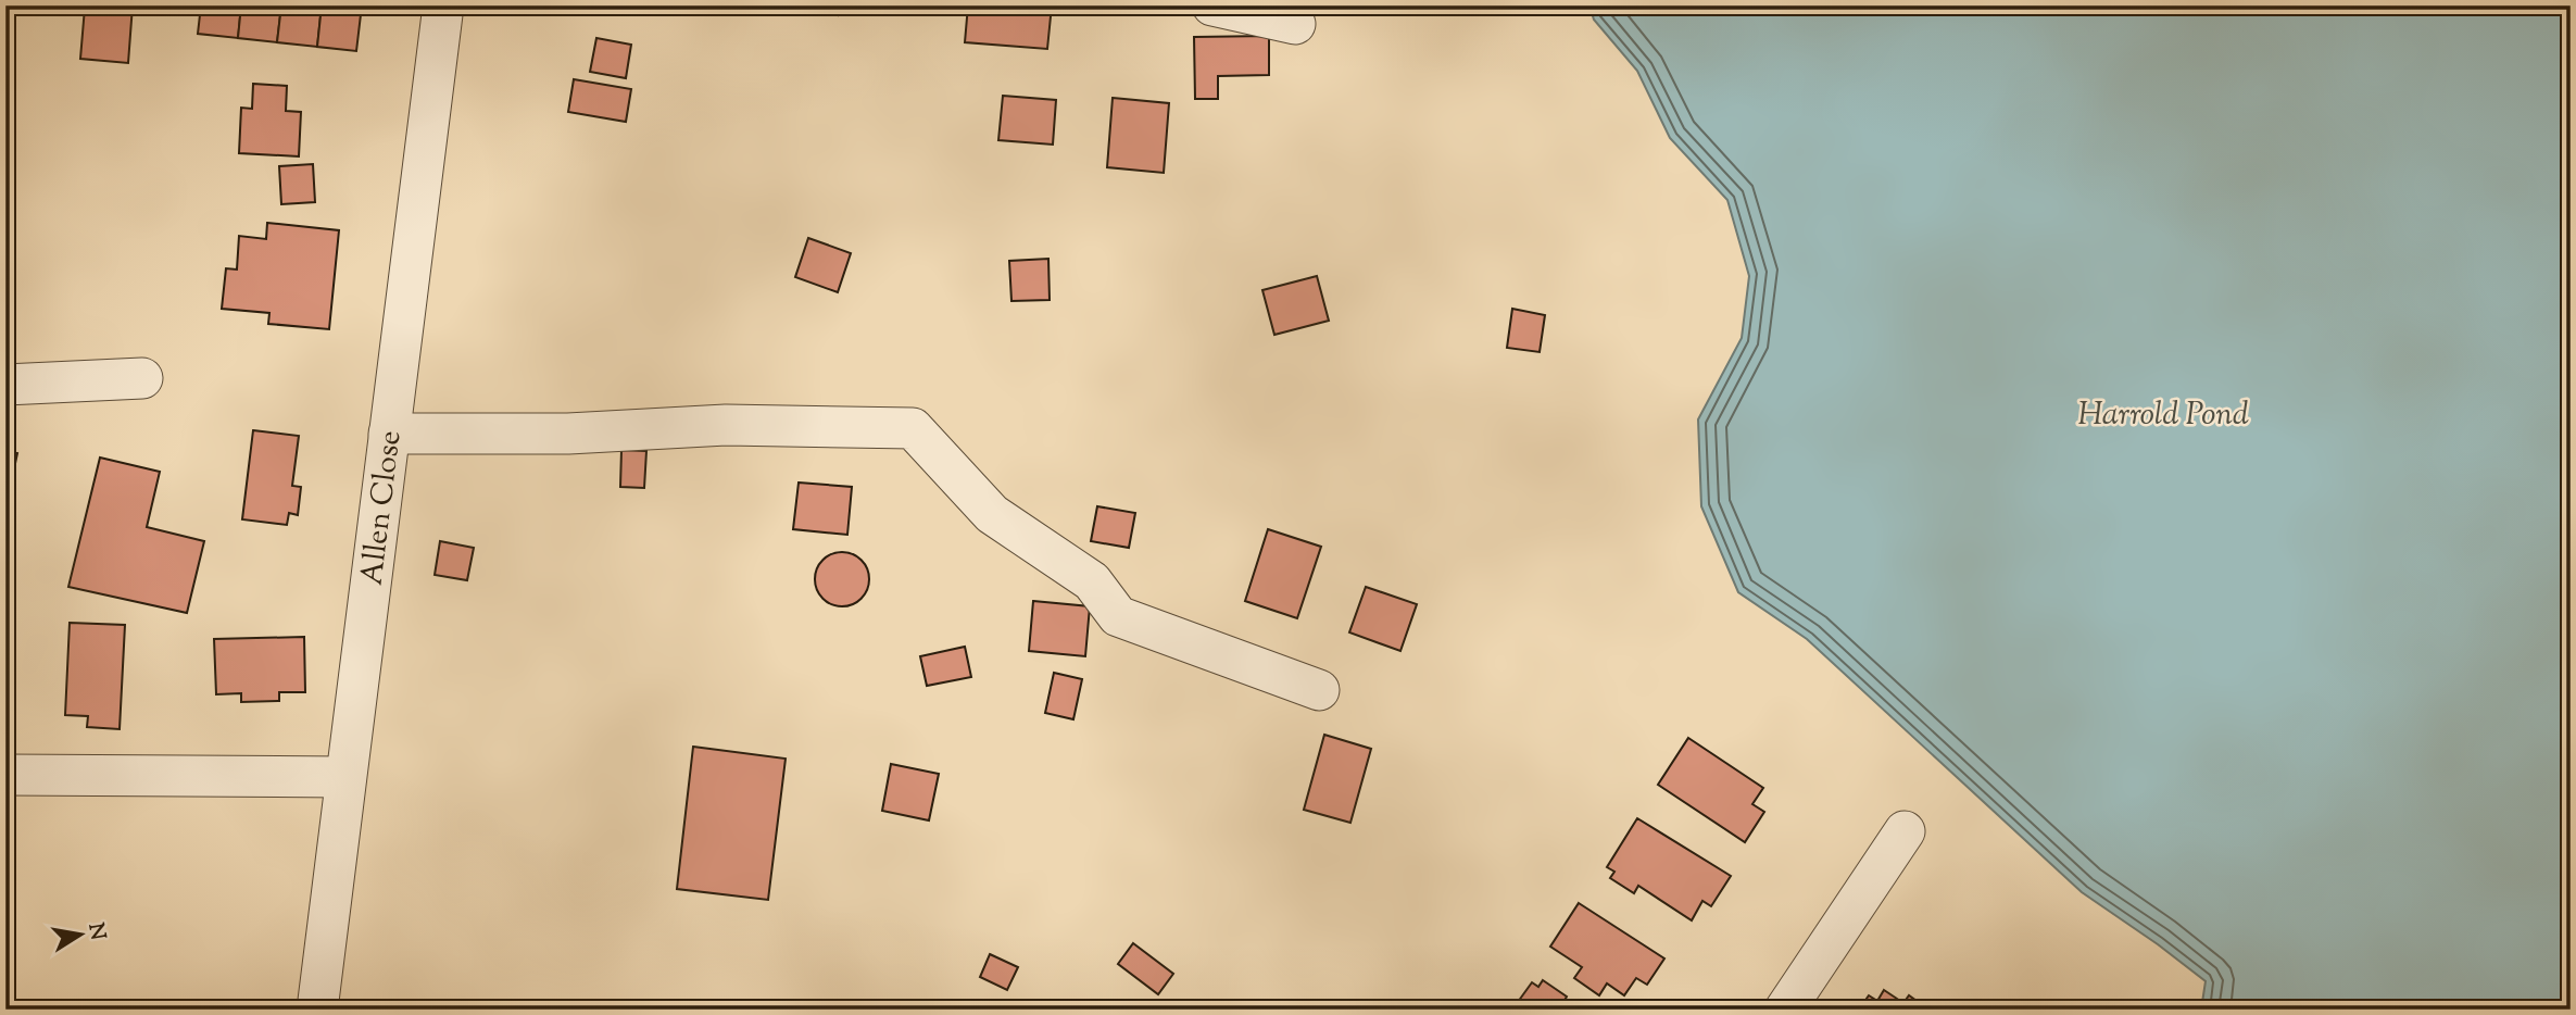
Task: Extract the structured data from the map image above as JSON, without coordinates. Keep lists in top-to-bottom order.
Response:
{
  "streets": {
    "street": ["Allen Close"]
  },
  "water": ["Harrold Pond"],
  "north": "right"
}
